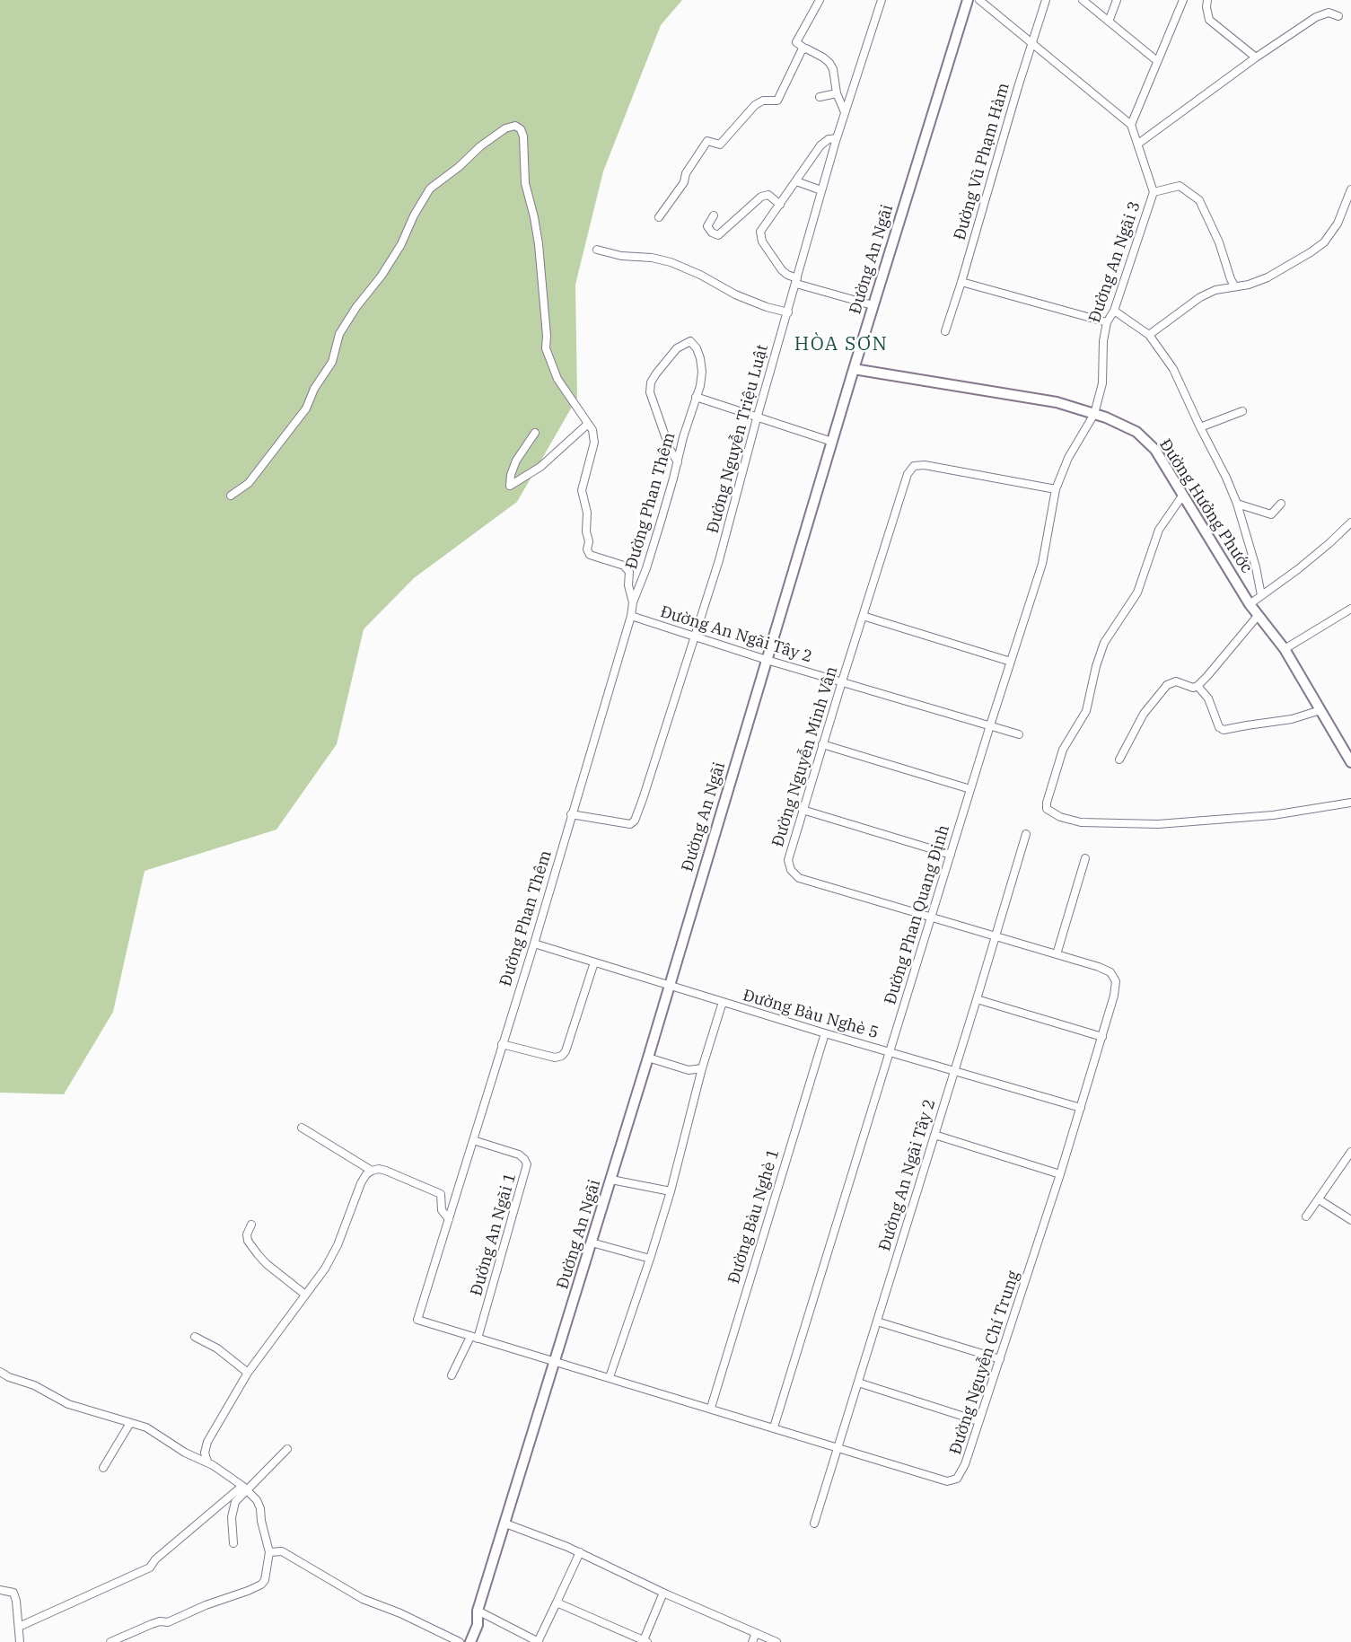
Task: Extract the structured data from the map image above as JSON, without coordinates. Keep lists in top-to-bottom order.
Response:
{
  "streets": {
    "main road": ["Đường An Ngãi", "Đường Hưởng Phước"],
    "street": [
      "Đường Vũ Phạm Hàm",
      "Đường An Ngãi 3",
      "Đường Nguyễn Triệu Luật",
      "Đường Phan Thêm",
      "Đường An Ngãi Tây 2",
      "Đường Nguyễn Minh Vân",
      "Đường Phan Quang Định",
      "Đường Bàu Nghè 5",
      "Đường Bàu Nghè 1",
      "Đường An Ngãi 1",
      "Đường Nguyễn Chí Trung"
    ]
  },
  "crossings": [
    ["Đường Vũ Phạm Hàm", "Đường An Ngãi 3"],
    ["Đường An Ngãi", "Đường Phan Thêm"],
    ["Đường An Ngãi", "Đường Hưởng Phước"],
    ["Đường An Ngãi", "Đường An Ngãi Tây 2"],
    ["Đường An Ngãi", "Đường Bàu Nghè 5"],
    ["Đường An Ngãi", "Đường Nguyễn Chí Trung"],
    ["Đường An Ngãi 3", "Đường Hưởng Phước"],
    ["Đường An Ngãi 3", "Đường Phan Quang Định"],
    ["Đường Nguyễn Triệu Luật", "Đường Phan Thêm"],
    ["Đường Nguyễn Triệu Luật", "Đường An Ngãi Tây 2"],
    ["Đường Phan Thêm", "Đường An Ngãi Tây 2"],
    ["Đường Phan Thêm", "Đường Bàu Nghè 5"],
    ["Đường Phan Thêm", "Đường An Ngãi 1"],
    ["Đường Phan Thêm", "Đường Nguyễn Chí Trung"],
    ["Đường Hưởng Phước", "Đường Phan Quang Định"],
    ["Đường An Ngãi Tây 2", "Đường Nguyễn Minh Vân"],
    ["Đường An Ngãi Tây 2", "Đường Phan Quang Định"],
    ["Đường An Ngãi Tây 2", "Đường Bàu Nghè 5"],
    ["Đường An Ngãi Tây 2", "Đường Nguyễn Chí Trung"],
    ["Đường Nguyễn Minh Vân", "Đường Phan Quang Định"],
    ["Đường Nguyễn Minh Vân", "Đường Nguyễn Chí Trung"],
    ["Đường Phan Quang Định", "Đường Bàu Nghè 5"],
    ["Đường Phan Quang Định", "Đường Nguyễn Chí Trung"],
    ["Đường Bàu Nghè 5", "Đường Bàu Nghè 1"],
    ["Đường Bàu Nghè 5", "Đường Nguyễn Chí Trung"],
    ["Đường Bàu Nghè 1", "Đường Nguyễn Chí Trung"]
  ],
  "districts": ["HÒA SƠN"]
}
